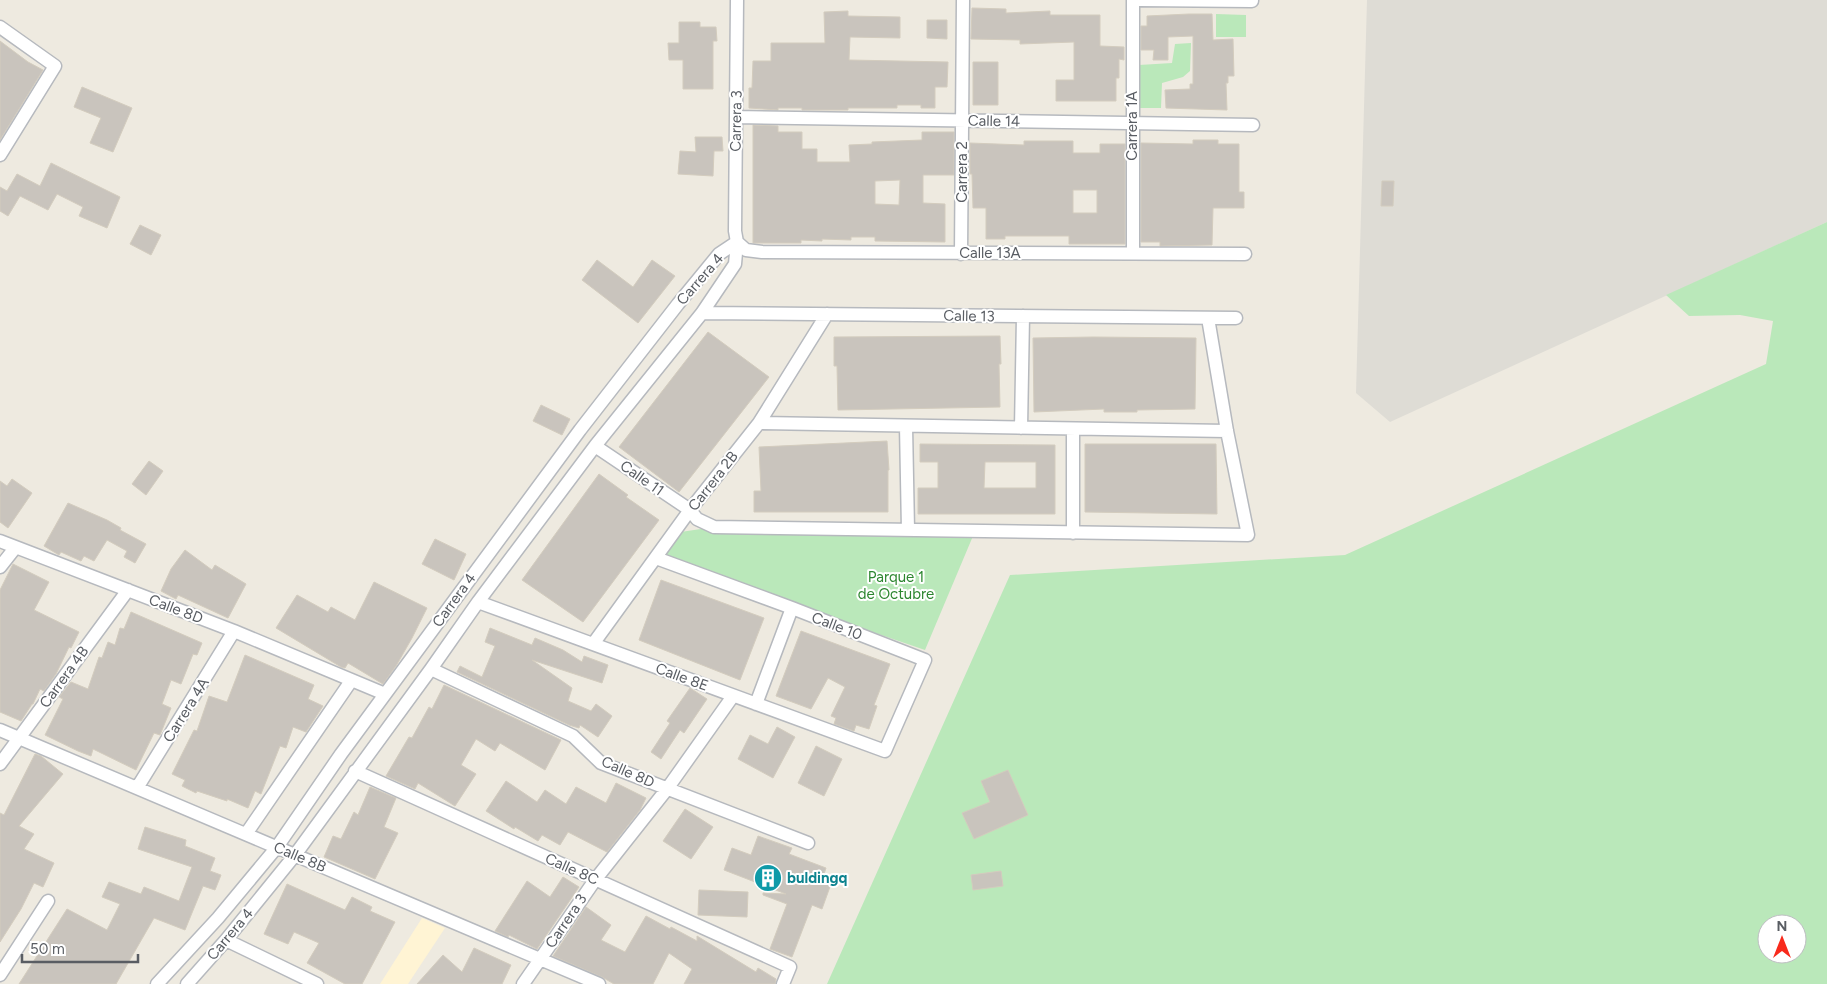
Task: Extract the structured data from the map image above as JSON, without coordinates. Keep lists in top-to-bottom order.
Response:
{
  "streets": {
    "street": [
      "Carrera 3",
      "Calle 14",
      "Carrera 1A",
      "Carrera 2",
      "Calle 13A",
      "Carrera 4",
      "Calle 13",
      "Calle 11",
      "Carrera 2B",
      "Calle 8D",
      "Calle 10",
      "Carrera 4B",
      "Calle 8E",
      "Carrera 4A",
      "Calle 8B",
      "Calle 8C"
    ]
  },
  "crossings": [
    ["Carrera 3", "Calle 14"],
    ["Carrera 3", "Calle 13A"],
    ["Carrera 3", "Carrera 4"],
    ["Carrera 3", "Calle 8D"],
    ["Carrera 3", "Calle 8E"],
    ["Carrera 3", "Calle 8B"],
    ["Carrera 3", "Calle 8C"],
    ["Calle 14", "Carrera 1A"],
    ["Calle 14", "Carrera 2"],
    ["Carrera 1A", "Calle 13A"],
    ["Carrera 2", "Calle 13A"],
    ["Calle 13A", "Carrera 4"],
    ["Carrera 4", "Calle 13"],
    ["Carrera 4", "Calle 11"],
    ["Carrera 4", "Calle 8D"],
    ["Carrera 4", "Calle 8E"],
    ["Carrera 4", "Calle 8B"],
    ["Carrera 4", "Calle 8C"],
    ["Calle 13", "Carrera 2B"],
    ["Calle 11", "Carrera 2B"],
    ["Carrera 2B", "Calle 10"],
    ["Carrera 2B", "Calle 8E"],
    ["Calle 8D", "Carrera 4B"],
    ["Calle 8D", "Carrera 4A"],
    ["Calle 10", "Calle 8E"],
    ["Carrera 4B", "Calle 8B"],
    ["Carrera 4A", "Calle 8B"]
  ],
  "parks": ["Parque 1 de Octubre"],
  "places": {
    "building": ["buldingq"]
  },
  "scale_bar": "50 m",
  "north": "top"
}
